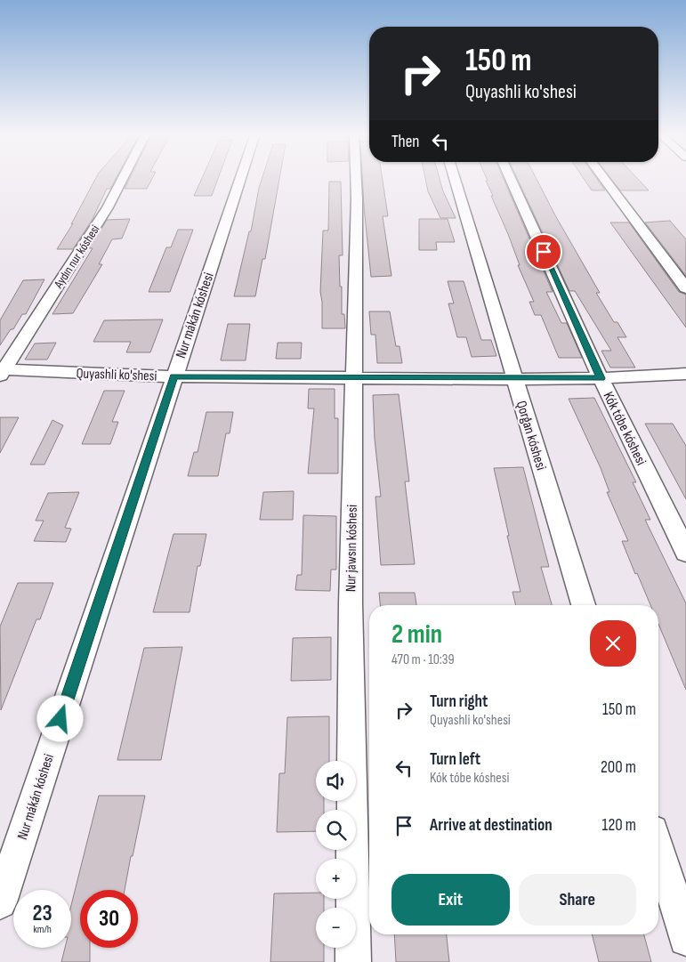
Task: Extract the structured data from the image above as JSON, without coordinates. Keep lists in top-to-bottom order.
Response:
{
  "streets": {
    "street": [
      "Aydın nur kóshesi",
      "Nur mákán kóshesi",
      "Quyashli ko'shesi",
      "Kók tóbe kóshesi",
      "Qorǵan kóshesi",
      "Nur jawsın kóshesi"
    ]
  },
  "crossings": [
    ["Aydın nur kóshesi", "Quyashli ko'shesi"],
    ["Nur mákán kóshesi", "Quyashli ko'shesi"],
    ["Quyashli ko'shesi", "Kók tóbe kóshesi"],
    ["Quyashli ko'shesi", "Qorǵan kóshesi"],
    ["Quyashli ko'shesi", "Nur jawsın kóshesi"]
  ],
  "page": {
    "turn": ["150 m", "Quyashli ko'shesi"],
    "then": "Then",
    "heading": ["2 min", "470 m · 10:39"],
    "list": [
      {
        "name": "Turn right",
        "note": "Quyashli ko'shesi",
        "value": "150 m"
      },
      {
        "name": "Turn left",
        "note": "Kók tóbe kóshesi",
        "value": "200 m"
      },
      {
        "name": "Arrive at destination",
        "value": "120 m"
      }
    ],
    "map_buttons": ["+", "−"],
    "buttons": ["Exit", "Share"],
    "speed": "23 km/h",
    "limit": "30"
  }
}
